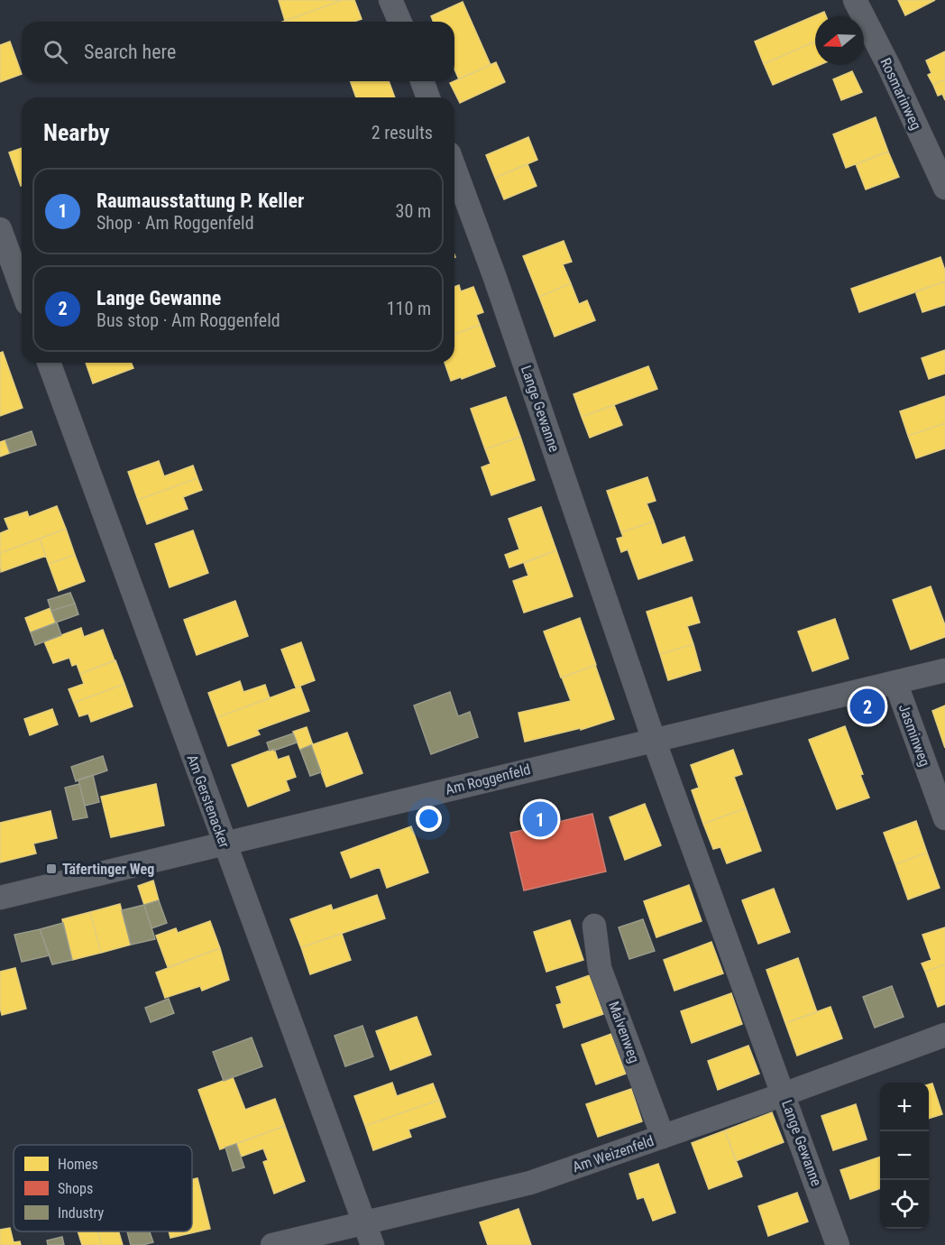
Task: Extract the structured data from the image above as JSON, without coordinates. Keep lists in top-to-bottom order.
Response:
{
  "streets": {
    "street": [
      "Rosmarinweg",
      "Lange Gewanne",
      "Jasminweg",
      "Am Roggenfeld",
      "Am Gerstenacker",
      "Malvenweg",
      "Am Weizenfeld"
    ]
  },
  "crossings": [
    ["Lange Gewanne", "Am Roggenfeld"],
    ["Lange Gewanne", "Am Weizenfeld"],
    ["Jasminweg", "Am Roggenfeld"],
    ["Am Roggenfeld", "Am Gerstenacker"],
    ["Am Gerstenacker", "Am Weizenfeld"],
    ["Malvenweg", "Am Weizenfeld"]
  ],
  "places": {
    "transit": ["Täfertinger Weg"]
  },
  "legend": ["Homes", "Shops", "Industry"],
  "north": "left",
  "page": {
    "search": "Search here",
    "heading": ["Nearby", "2 results"],
    "list": [
      {
        "mark": "1",
        "name": "Raumausstattung P. Keller",
        "note": "Shop · Am Roggenfeld",
        "value": "30 m"
      },
      {
        "mark": "2",
        "name": "Lange Gewanne",
        "note": "Bus stop · Am Roggenfeld",
        "value": "110 m"
      }
    ],
    "pins": ["2", "1"],
    "map_buttons": ["+", "−"]
  }
}
